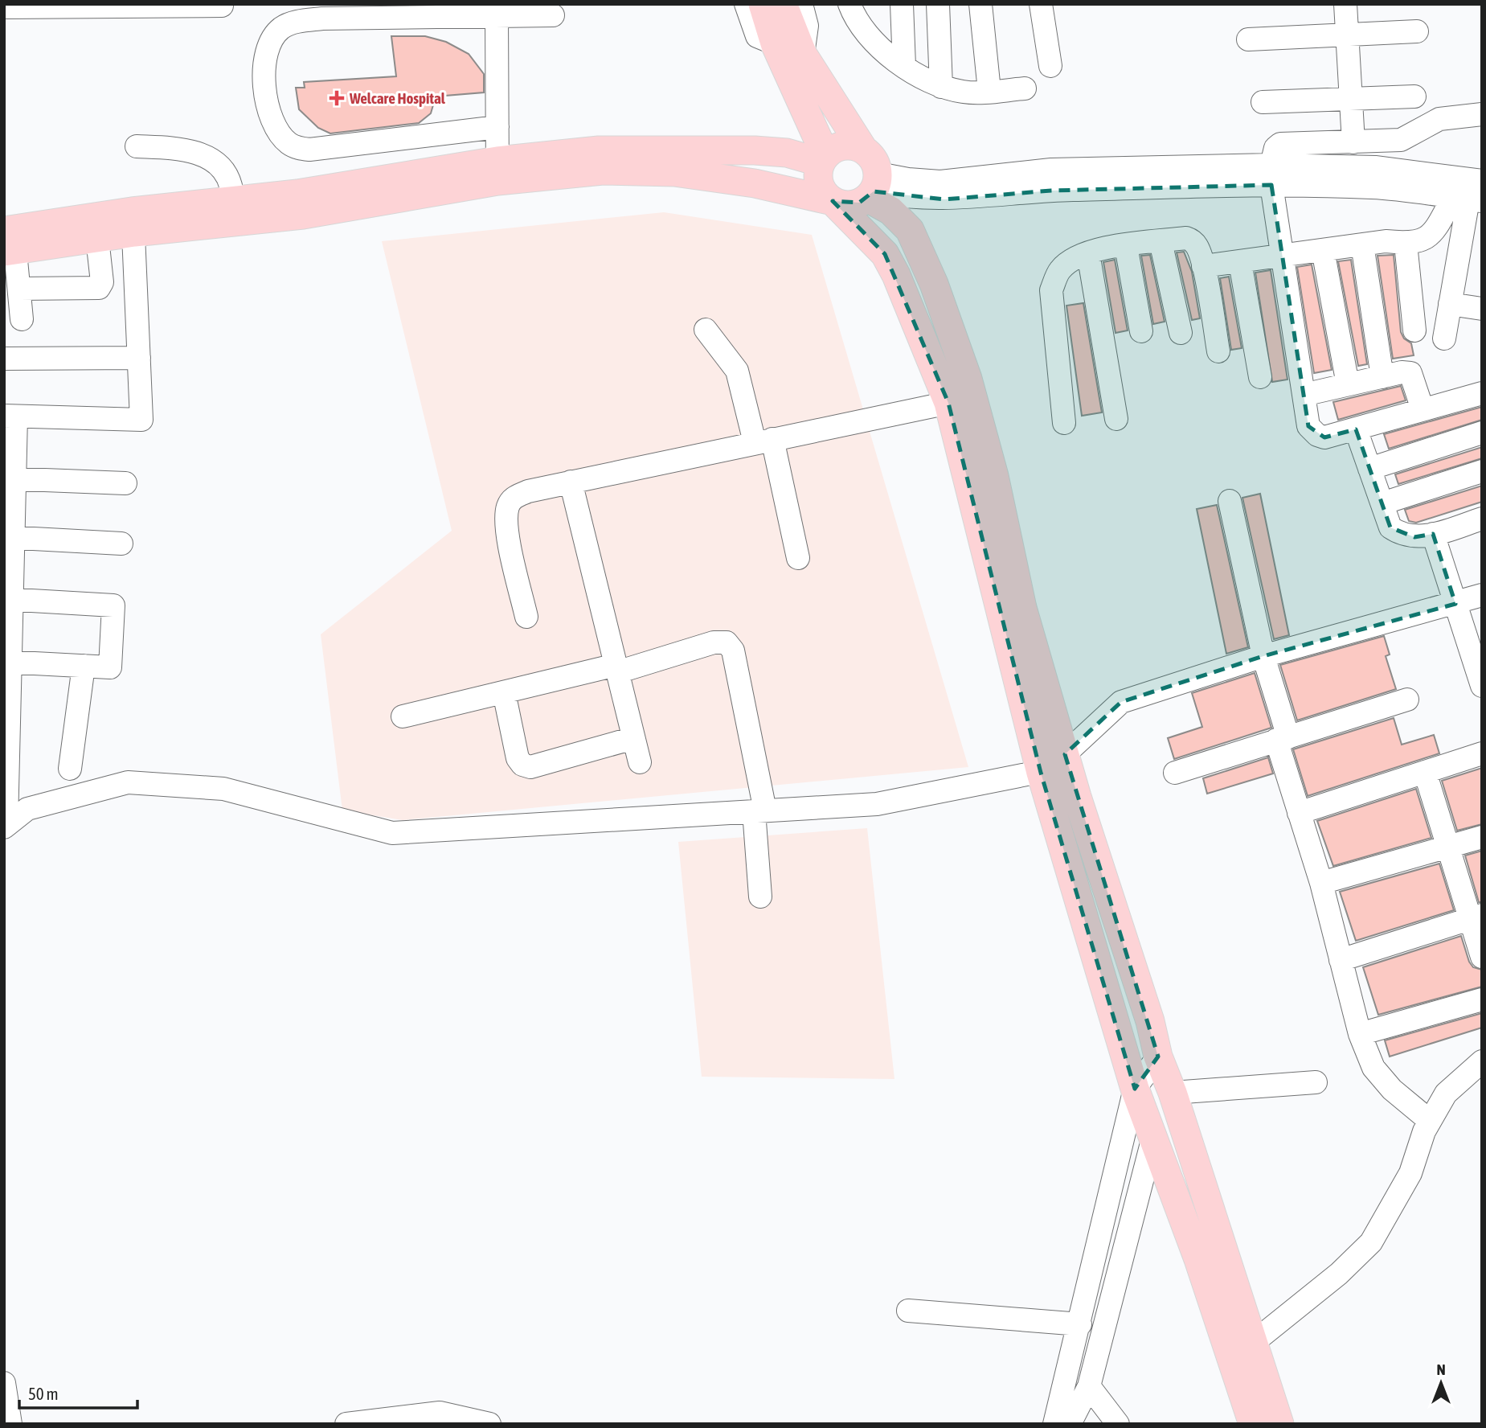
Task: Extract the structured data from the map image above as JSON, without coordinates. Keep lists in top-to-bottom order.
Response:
{
  "places": {
    "health": ["Welcare Hospital"]
  },
  "scale_bar": "50 m",
  "north": "top"
}
